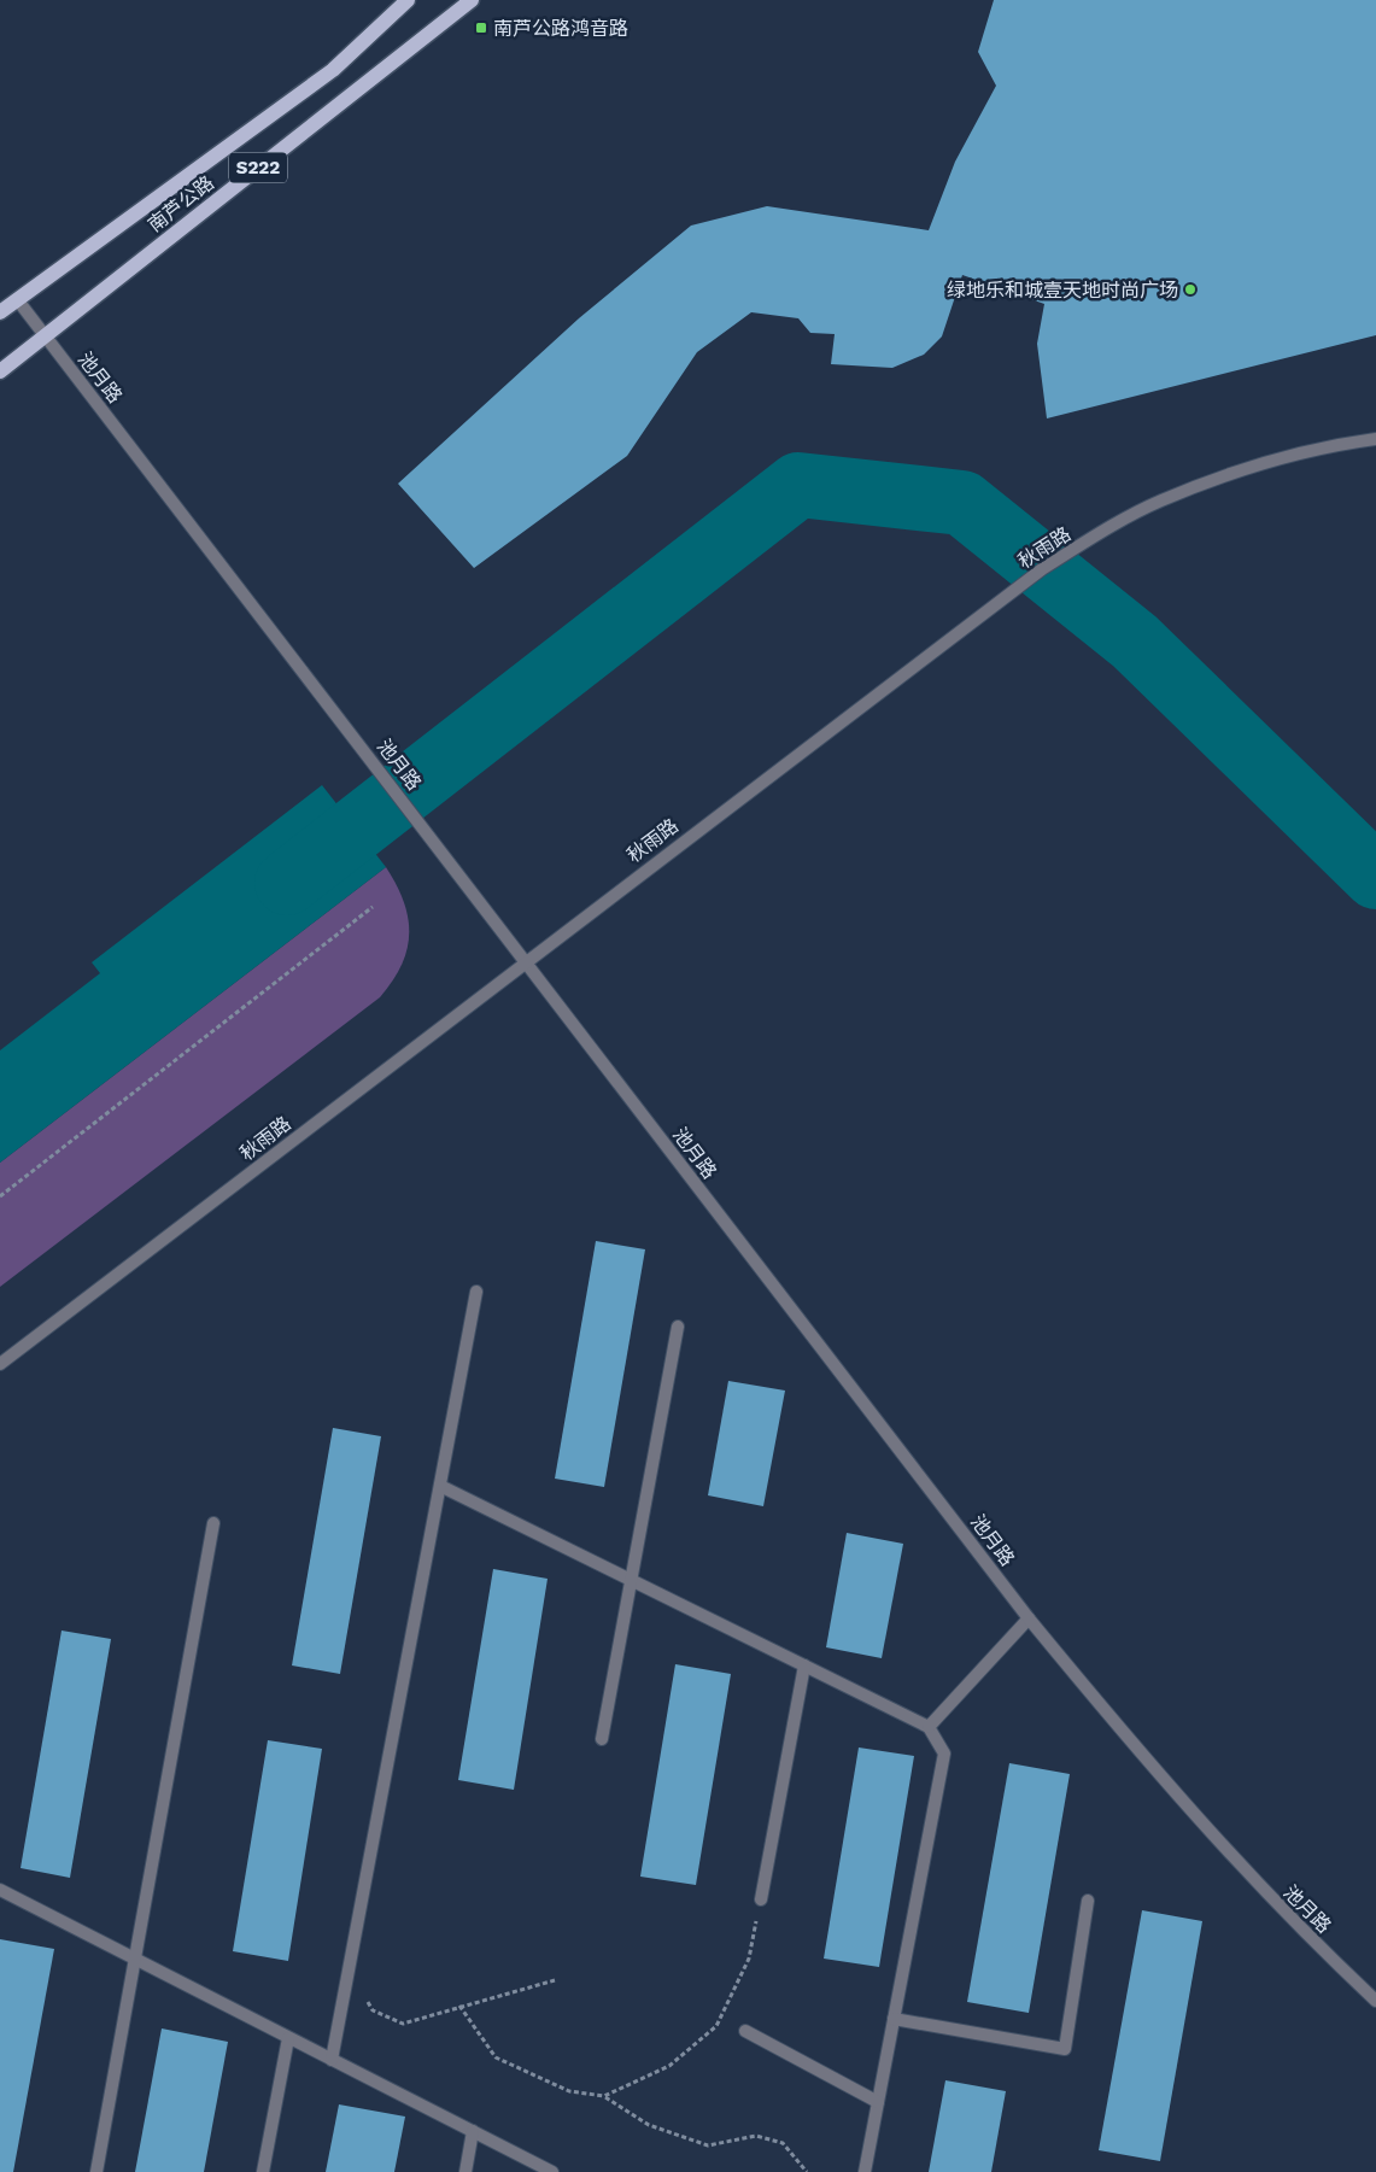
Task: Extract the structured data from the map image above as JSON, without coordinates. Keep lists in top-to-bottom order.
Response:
{
  "streets": {
    "main road": ["S222", "南芦公路"],
    "street": ["池月路", "秋雨路"]
  },
  "crossings": [
    ["南芦公路", "池月路"],
    ["池月路", "秋雨路"]
  ],
  "places": {
    "transit": ["南芦公路鸿音路"],
    "other": ["绿地乐和城壹天地时尚广场"]
  }
}
